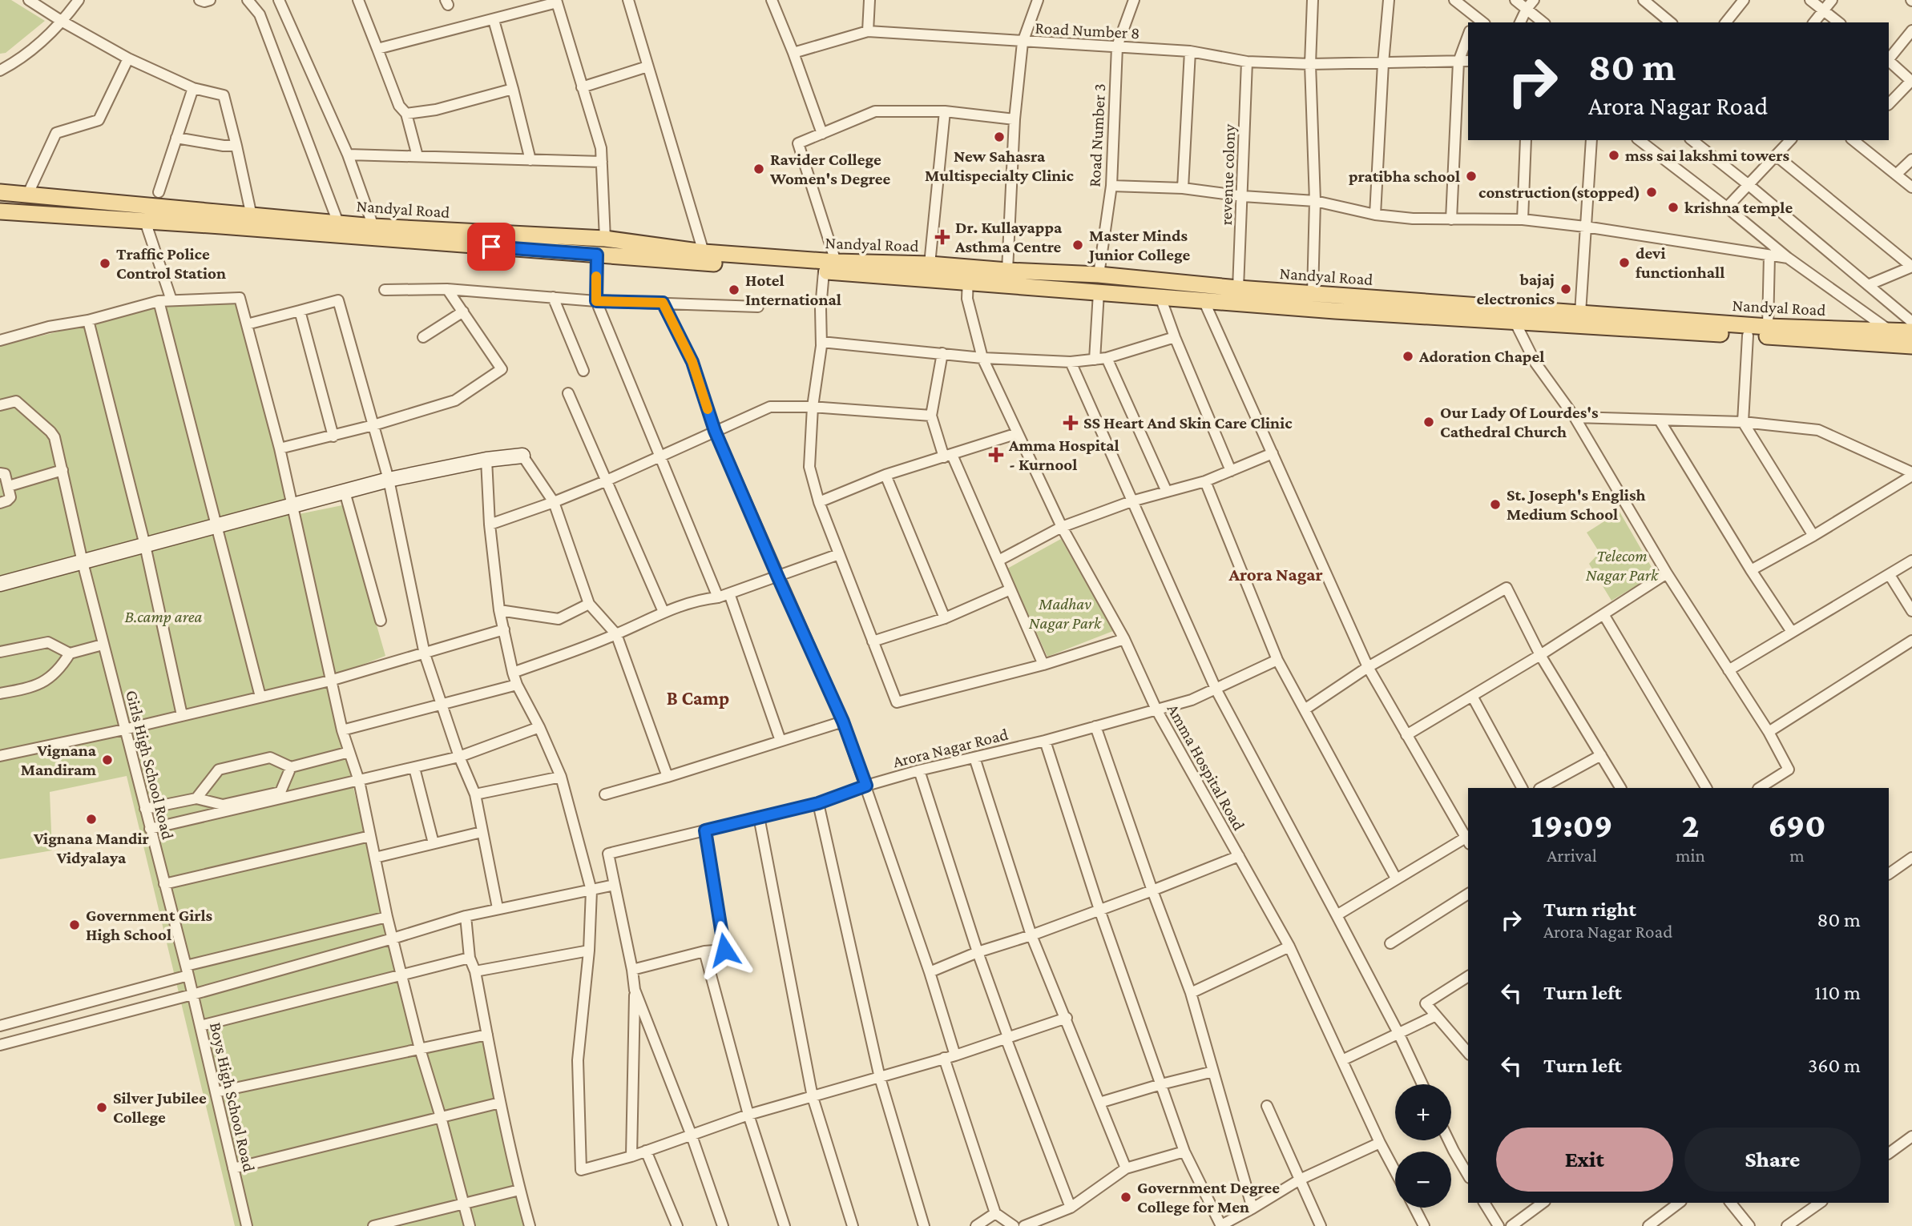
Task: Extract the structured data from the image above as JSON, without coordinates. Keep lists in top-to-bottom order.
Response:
{
  "streets": {
    "main road": ["Nandyal Road"],
    "street": [
      "Road Number 8",
      "Road Number 3",
      "revenue colony",
      "Arora Nagar Road",
      "Girls High School Road",
      "Amma Hospital Road",
      "Boys High School Road"
    ]
  },
  "crossings": [
    ["Road Number 8", "Road Number 3"],
    ["Road Number 8", "revenue colony"],
    ["Road Number 3", "Nandyal Road"],
    ["revenue colony", "Nandyal Road"],
    ["Arora Nagar Road", "Amma Hospital Road"],
    ["Girls High School Road", "Boys High School Road"]
  ],
  "districts": ["Arora Nagar", "B Camp"],
  "parks": ["Telecom Nagar Park", "Madhav Nagar Park", "B.camp area"],
  "places": {
    "other": [
      "New Sahasra Multispecialty Clinic",
      "mss sai lakshmi towers",
      "Ravider College Women's Degree",
      "pratibha school",
      "construction(stopped)",
      "krishna temple",
      "Master Minds Junior College",
      "devi functionhall",
      "Traffic Police Control Station",
      "bajaj electronics",
      "Hotel International",
      "Adoration Chapel",
      "Our Lady Of Lourdes's Cathedral Church",
      "St. Joseph's English Medium School",
      "Vignana Mandiram",
      "Vignana Mandir Vidyalaya",
      "Government Girls High School",
      "Silver Jubilee College",
      "Government Degree College for Men"
    ],
    "health": ["Dr. Kullayappa Asthma Centre", "SS Heart And Skin Care Clinic", "Amma Hospital - Kurnool"]
  },
  "page": {
    "turn": ["80 m", "Arora Nagar Road"],
    "eta": [
      "19:09",
      "Arrival",
      "2",
      "min",
      "690",
      "m"
    ],
    "list": [
      {
        "name": "Turn right",
        "note": "Arora Nagar Road",
        "value": "80 m"
      },
      {
        "name": "Turn left",
        "value": "110 m"
      },
      {
        "name": "Turn left",
        "value": "360 m"
      }
    ],
    "map_buttons": ["+", "−"],
    "buttons": ["Exit", "Share"]
  }
}
